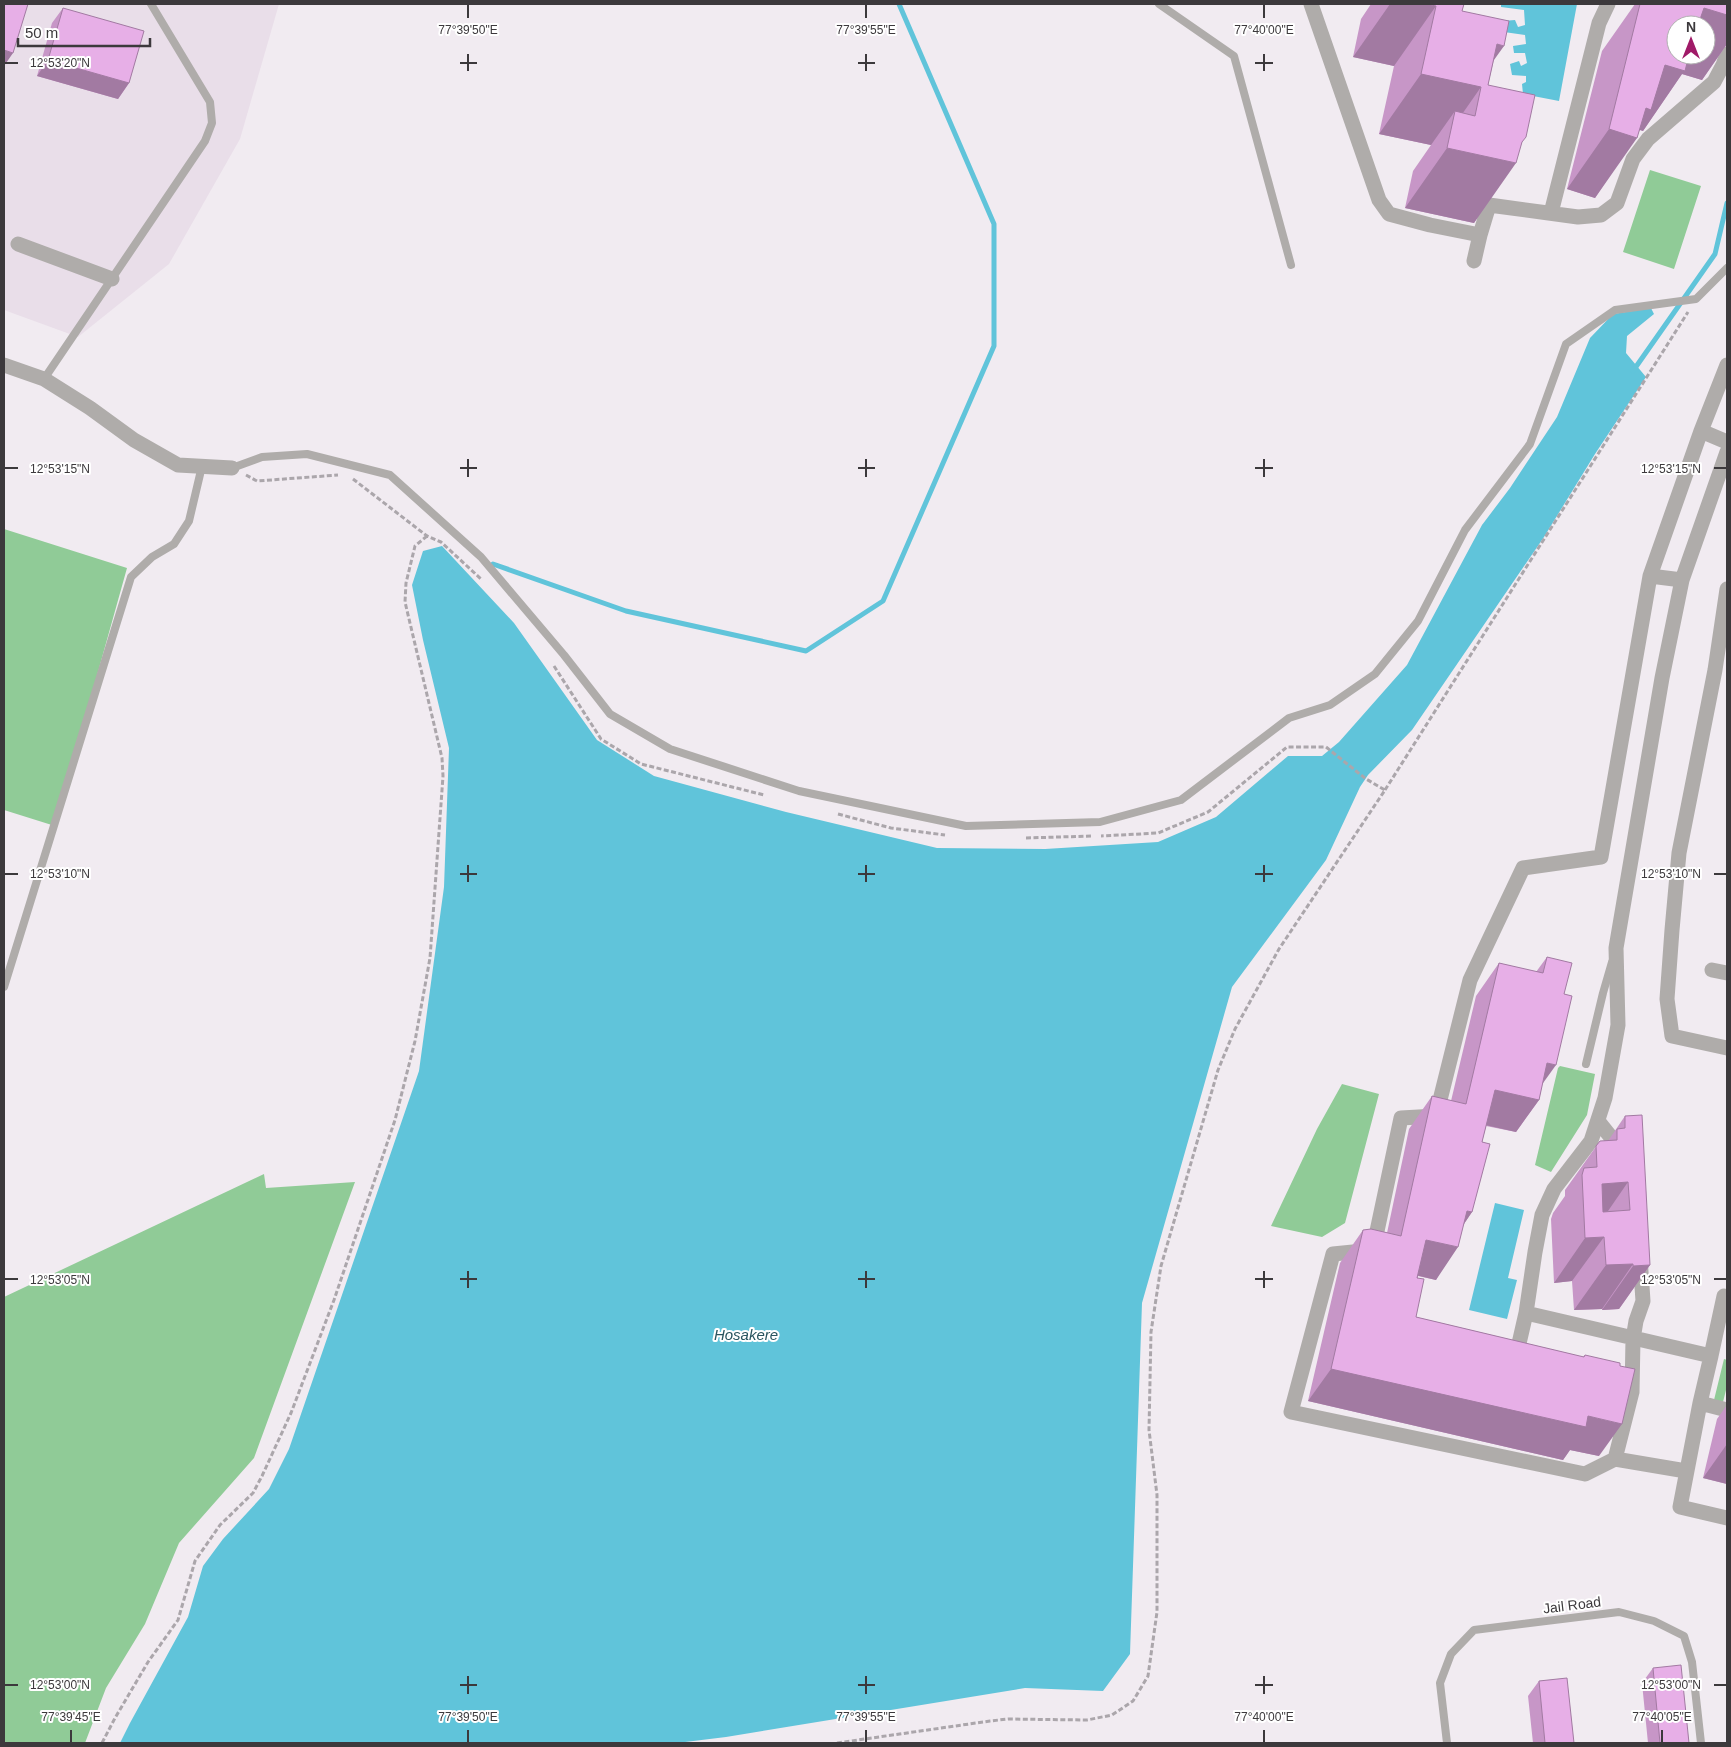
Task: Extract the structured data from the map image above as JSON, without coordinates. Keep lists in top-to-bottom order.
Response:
{
  "streets": {
    "lane": ["Jail Road"]
  },
  "water": ["Hosakere"],
  "scale_bar": "50 m",
  "north": "top",
  "coordinates": [
    "77°39'50\"E",
    "77°39'55\"E",
    "77°40'00\"E",
    "12°53'20\"N",
    "12°53'15\"N",
    "12°53'10\"N",
    "12°53'05\"N",
    "12°53'00\"N",
    "77°39'45\"E",
    "77°40'05\"E"
  ]
}
